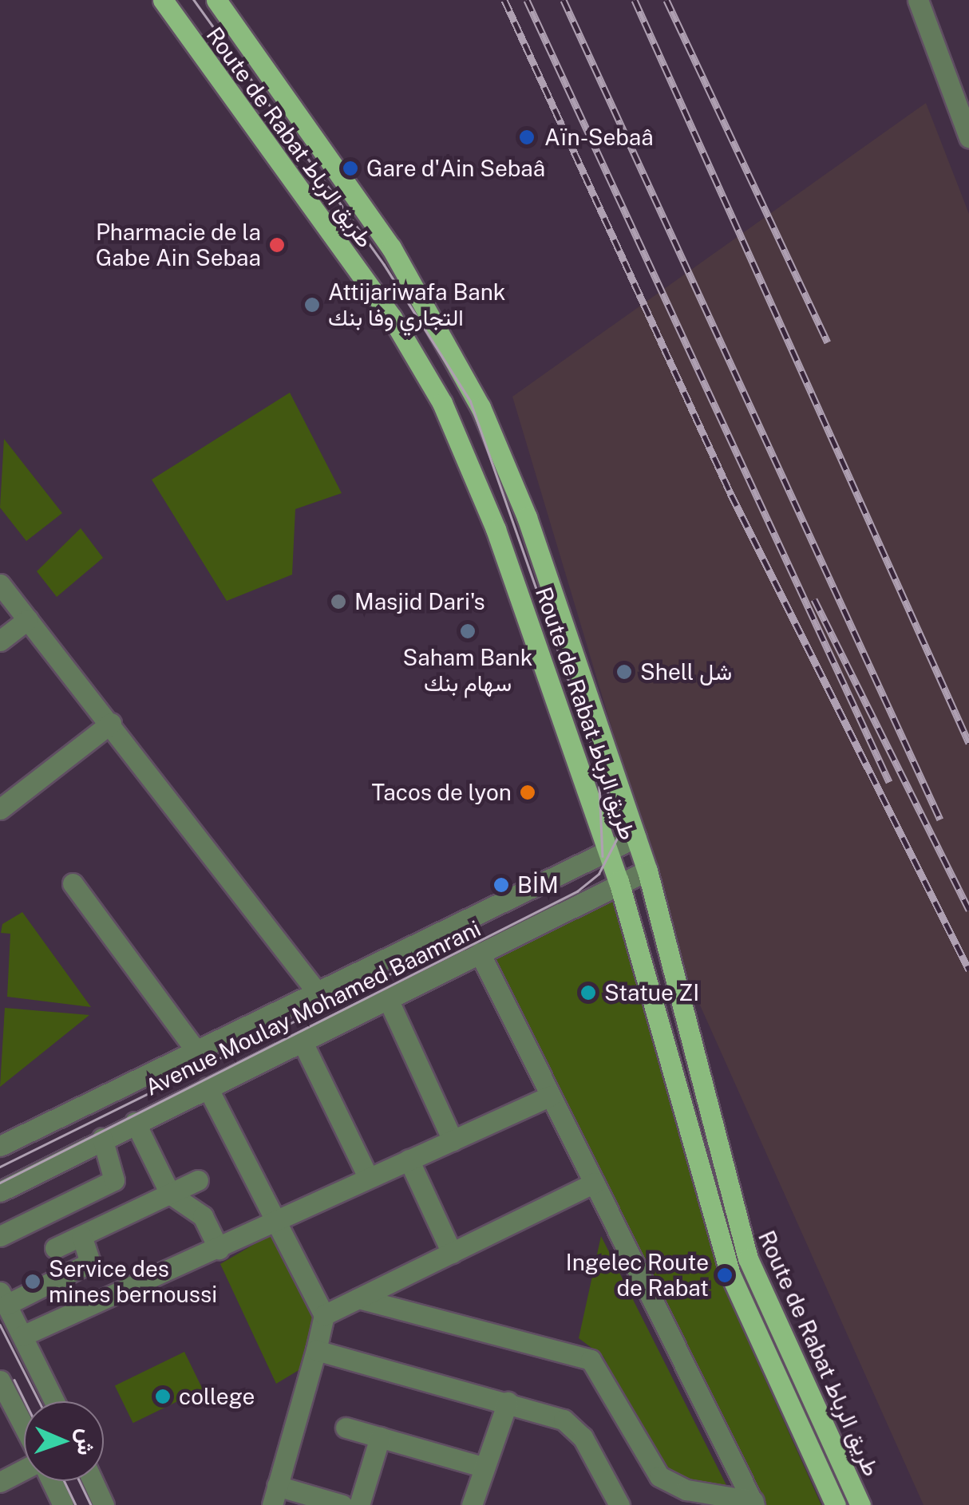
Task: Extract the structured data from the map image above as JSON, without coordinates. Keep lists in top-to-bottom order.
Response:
{
  "streets": {
    "main road": ["Route de Rabat طريق الرباط"],
    "street": ["Avenue Moulay Mohamed Baamrani"]
  },
  "crossings": [
    ["Route de Rabat طريق الرباط", "Avenue Moulay Mohamed Baamrani"]
  ],
  "places": [
    "Aïn-Sebaâ",
    "Gare d'Ain Sebaâ",
    "Pharmacie de la Gabe Ain Sebaa",
    "Attijariwafa Bank التجاري وفا بنك",
    "Masjid Dari's",
    "Saham Bank سهام بنك",
    "Shell شل",
    "Tacos de lyon",
    "BİM",
    "Statue ZI",
    "Ingelec Route de Rabat",
    "Service des mines bernoussi",
    "college"
  ],
  "north": "right"
}
